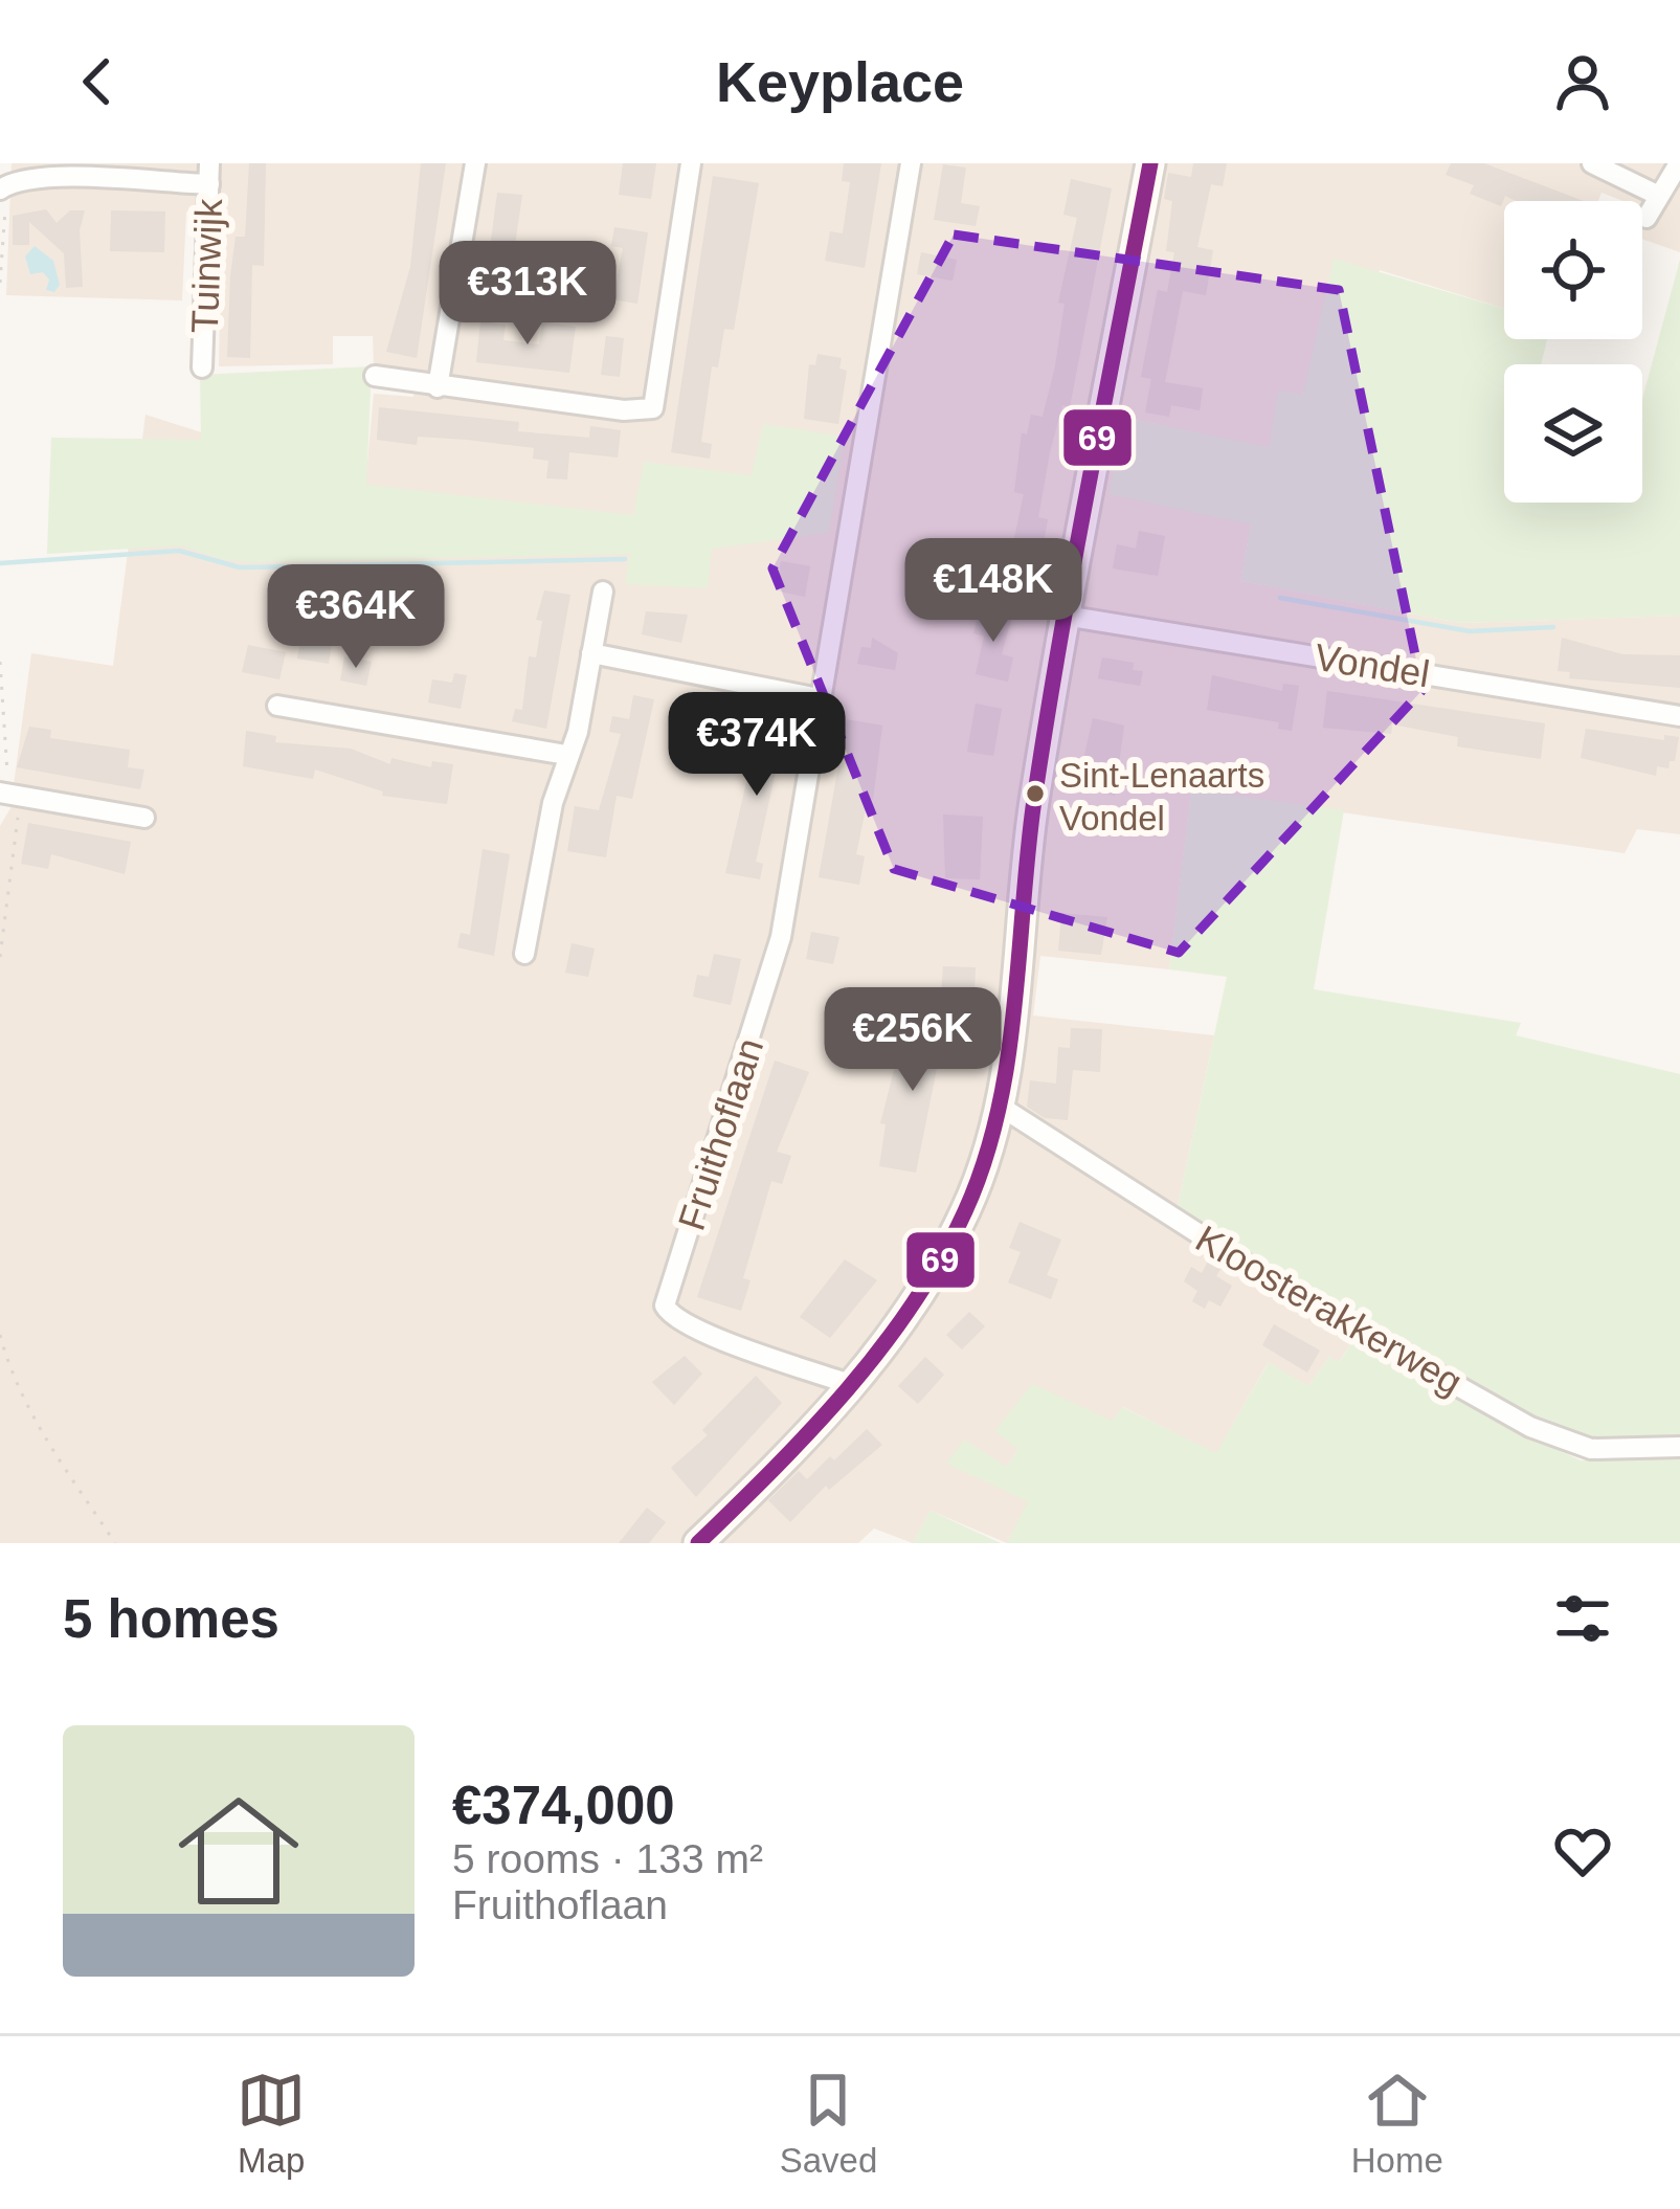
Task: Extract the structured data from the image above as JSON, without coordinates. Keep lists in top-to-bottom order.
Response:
{
  "streets": {
    "street": [
      "Tuinwijk",
      "Vondel",
      "Fruithoflaan",
      "Kloosterakkerweg"
    ]
  },
  "places": ["Sint-Lenaarts Vondel"],
  "lines": ["transit line 69"],
  "page": {
    "header": "Keyplace",
    "price": [
      "€313K",
      "€148K",
      "€364K",
      "€374K",
      "€256K"
    ],
    "heading": "5 homes",
    "list": [
      {
        "name": "€374,000",
        "note": "5 rooms · 133 m² · Fruithoflaan"
      }
    ],
    "tabs": ["Map", "Saved", "Home"]
  }
}
